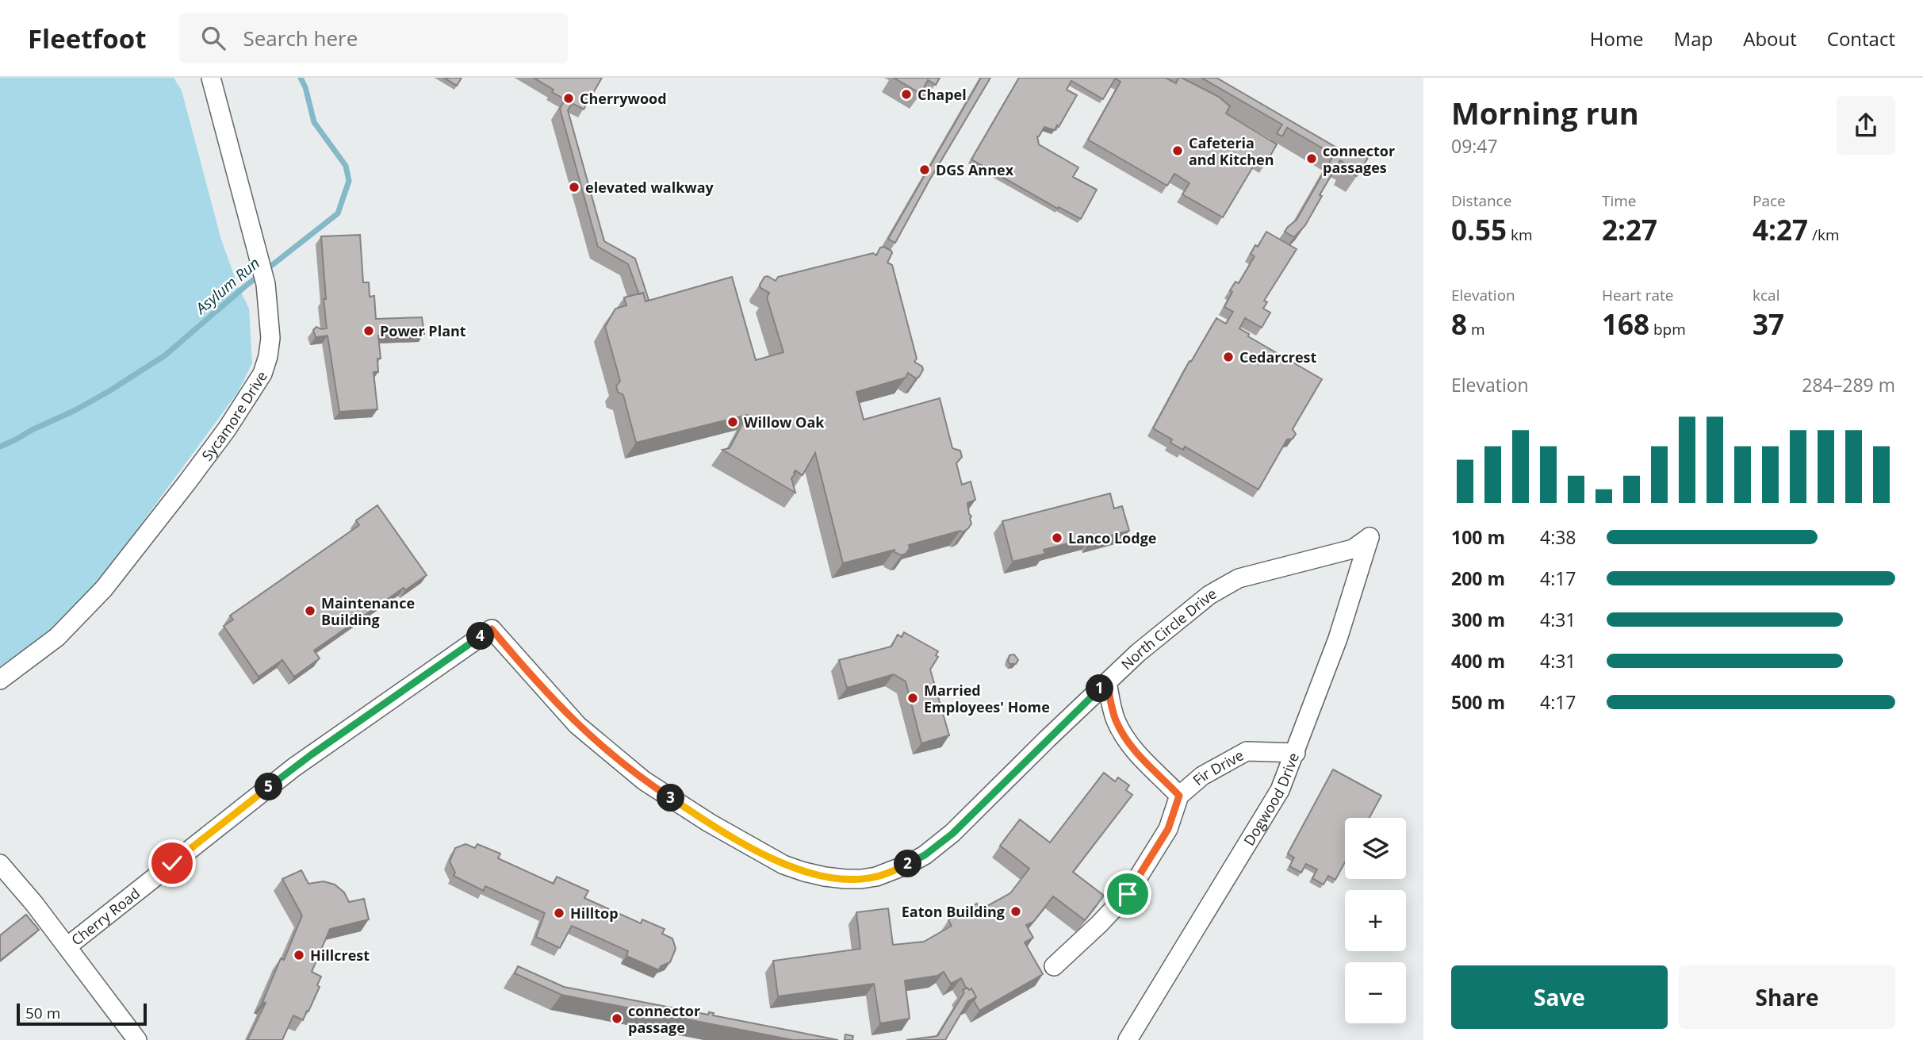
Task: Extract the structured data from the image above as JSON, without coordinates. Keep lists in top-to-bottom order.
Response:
{
  "streets": {
    "street": [
      "Sycamore Drive",
      "North Circle Drive",
      "Fir Drive",
      "Dogwood Drive",
      "Cherry Road"
    ]
  },
  "crossings": [
    ["North Circle Drive", "Fir Drive"],
    ["North Circle Drive", "Dogwood Drive"],
    ["North Circle Drive", "Cherry Road"],
    ["Fir Drive", "Dogwood Drive"]
  ],
  "water": ["Asylum Run"],
  "places": [
    "Chapel",
    "Cherrywood",
    "Cafeteria and Kitchen",
    "connector passages",
    "DGS Annex",
    "elevated walkway",
    "Power Plant",
    "Cedarcrest",
    "Willow Oak",
    "Lanco Lodge",
    "Maintenance Building",
    "Married Employees' Home",
    "Eaton Building",
    "Hilltop",
    "Hillcrest",
    "connector passage"
  ],
  "scale_bar": "50 m",
  "page": {
    "header": "Fleetfoot",
    "search": "Search here",
    "nav": [
      "Home",
      "Map",
      "About",
      "Contact"
    ],
    "heading": ["Morning run", "09:47"],
    "stats": [
      ["Distance", "0.55 km"],
      ["Time", "2:27"],
      ["Pace", "4:27 /km"],
      ["Elevation", "8 m"],
      ["Heart rate", "168 bpm"],
      ["kcal", "37"]
    ],
    "chart": ["Elevation", "284–289 m"],
    "list": [
      {
        "name": "100 m",
        "note": "4:38"
      },
      {
        "name": "200 m",
        "note": "4:17"
      },
      {
        "name": "300 m",
        "note": "4:31"
      },
      {
        "name": "400 m",
        "note": "4:31"
      },
      {
        "name": "500 m",
        "note": "4:17"
      }
    ],
    "pins": [
      "4",
      "1",
      "5",
      "3",
      "2"
    ],
    "map_buttons": ["+", "−"],
    "buttons": ["Save", "Share"],
    "scale": "50 m"
  }
}
